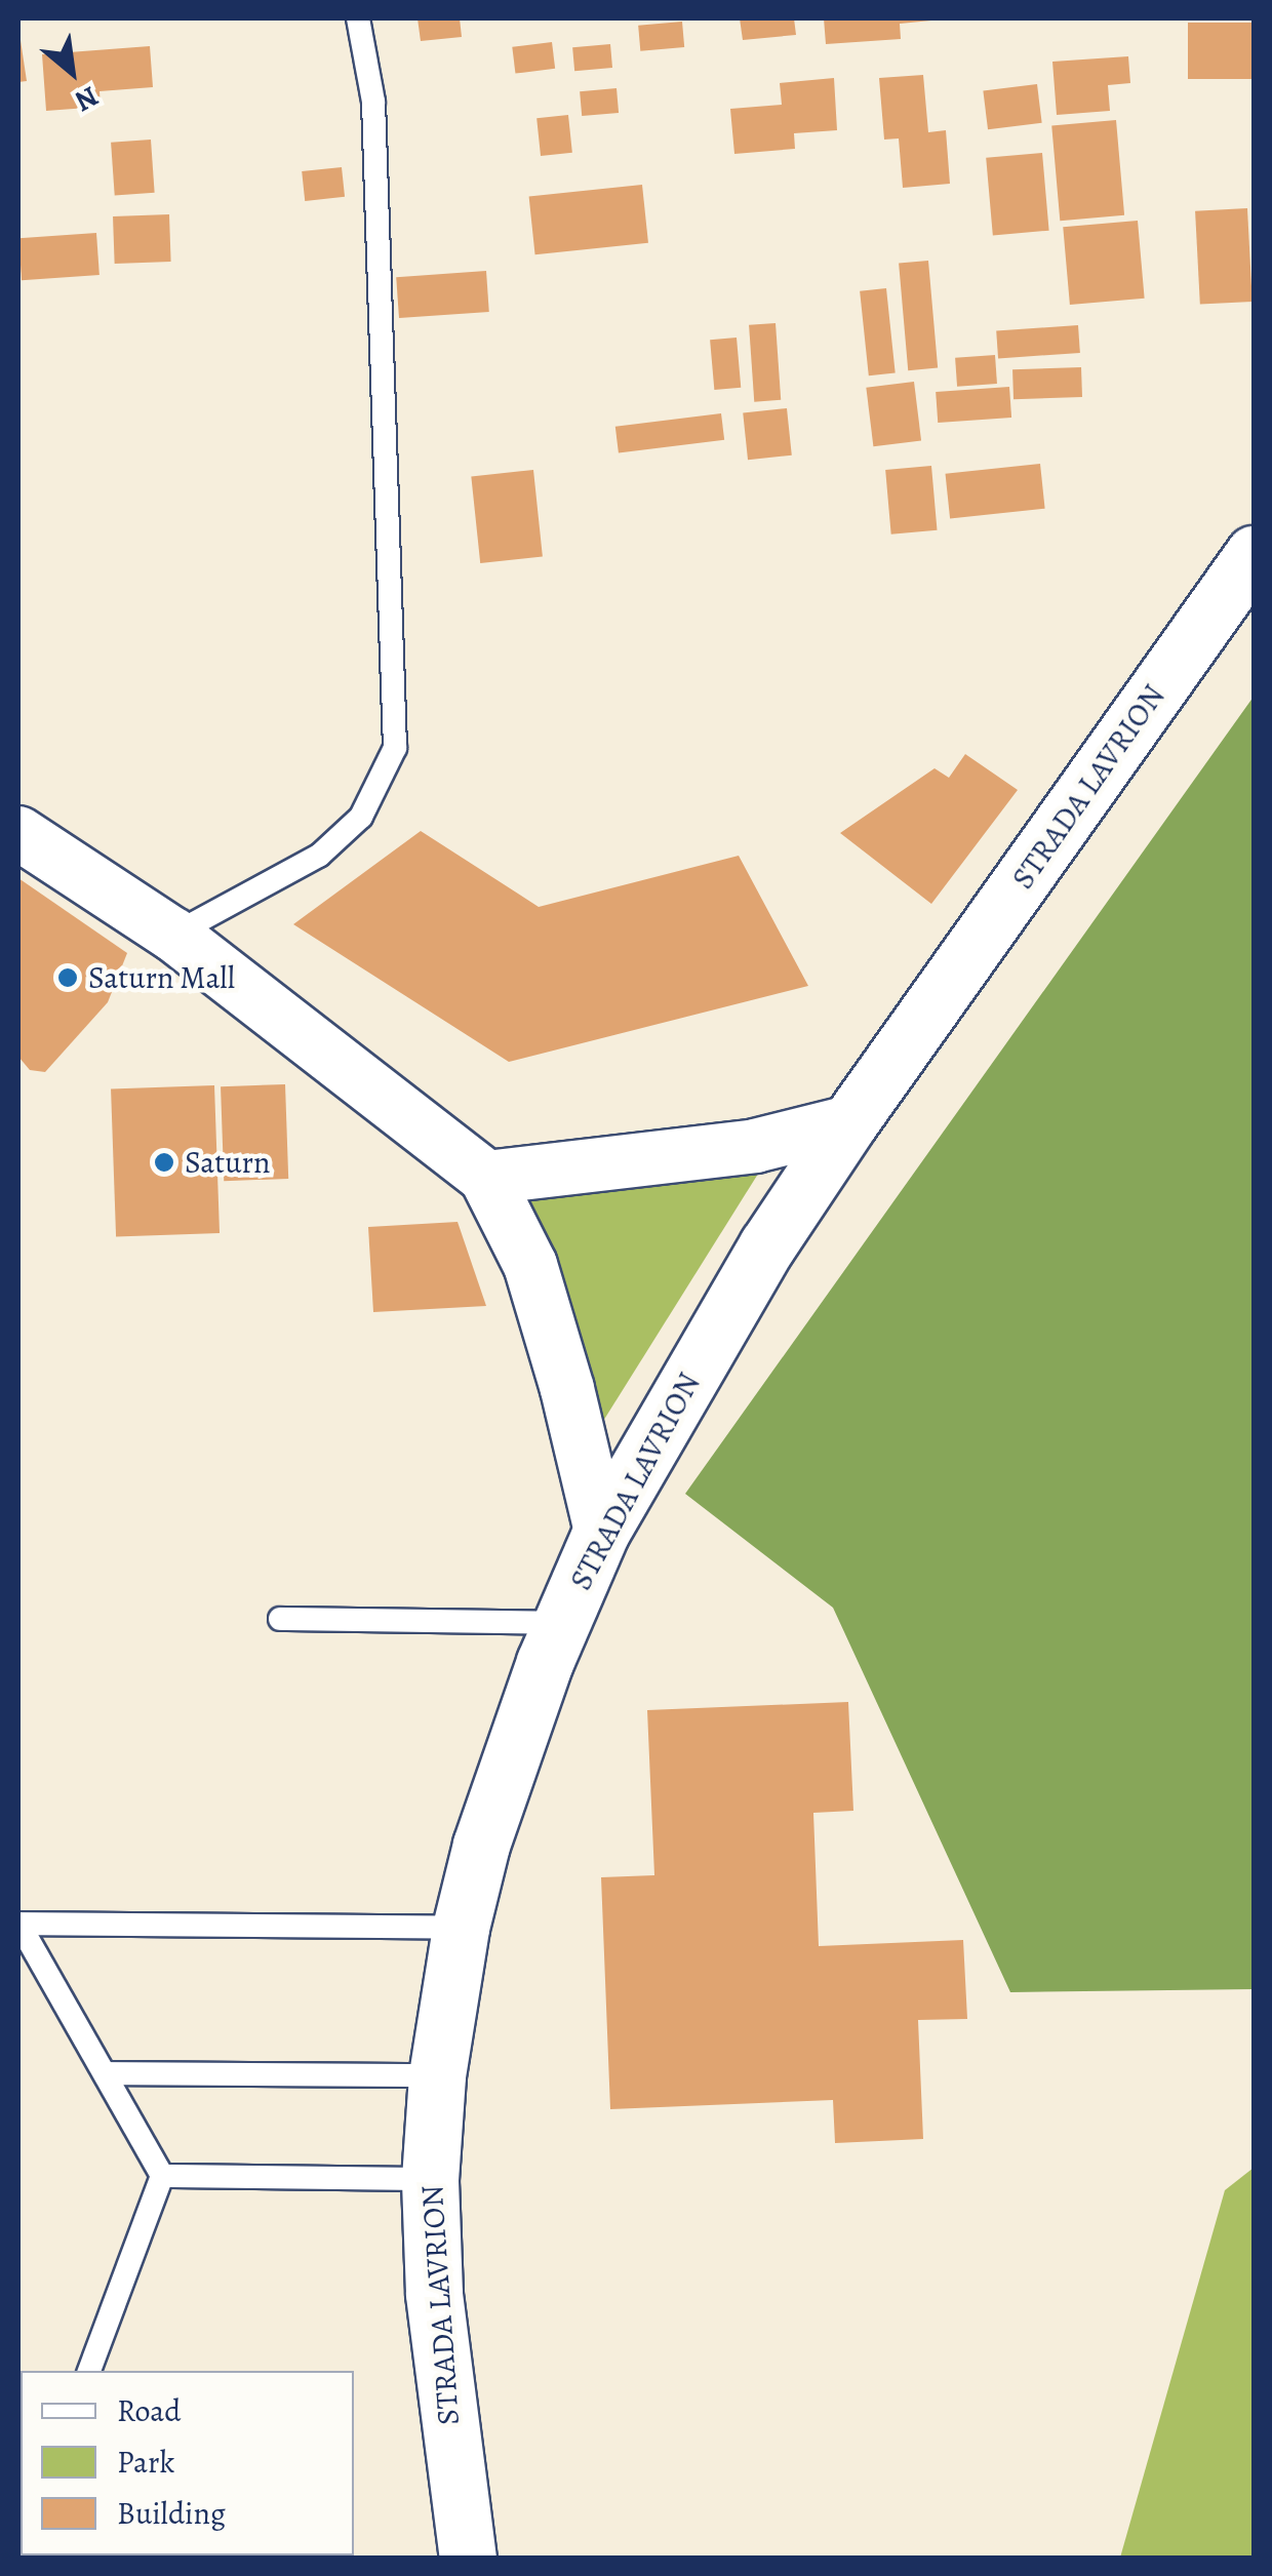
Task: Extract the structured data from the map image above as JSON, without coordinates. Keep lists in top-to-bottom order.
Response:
{
  "streets": {
    "main road": ["STRADA LAVRION"]
  },
  "places": ["Saturn Mall", "Saturn"],
  "legend": ["Road", "Park", "Building"],
  "north": "bottom right"
}
